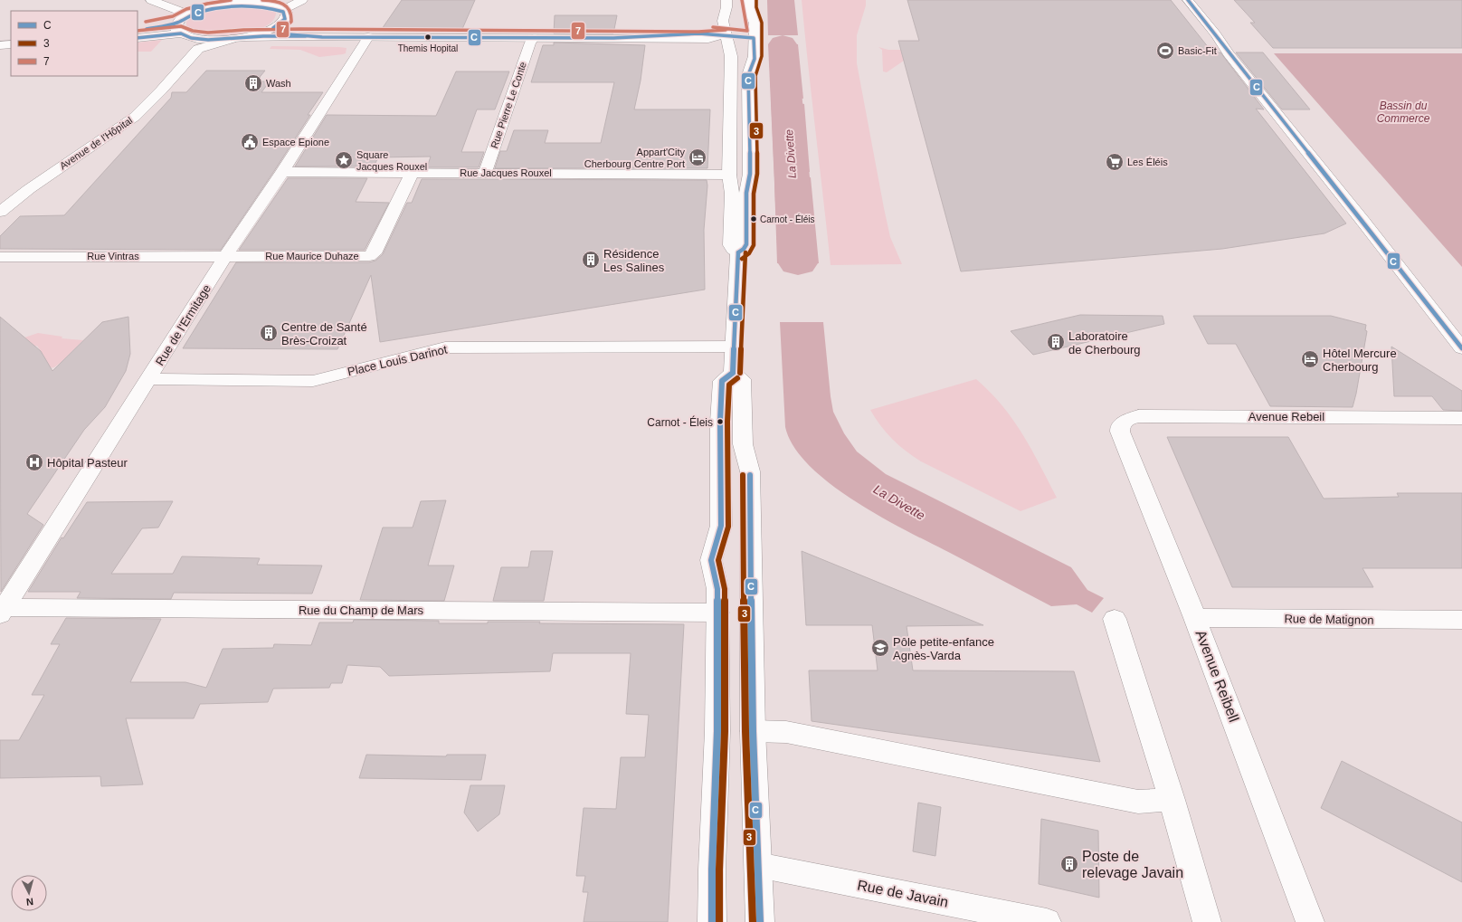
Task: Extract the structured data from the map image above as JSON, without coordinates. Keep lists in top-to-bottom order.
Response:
{
  "streets": {
    "street": [
      "Rue Pierre Le Conte",
      "Avenue de l'Hôpital",
      "Rue Jacques Rouxel",
      "Rue Vintras",
      "Rue Maurice Duhaze",
      "Rue de l'Ermitage",
      "Place Louis Darinot",
      "Avenue Rebeil",
      "Rue du Champ de Mars",
      "Rue de Matignon",
      "Avenue Reibell",
      "Rue de Javain"
    ]
  },
  "crossings": [
    ["Rue Pierre Le Conte", "Rue Jacques Rouxel"],
    ["Rue Jacques Rouxel", "Rue Maurice Duhaze"],
    ["Rue Jacques Rouxel", "Rue de l'Ermitage"],
    ["Rue Vintras", "Rue Maurice Duhaze"],
    ["Rue Vintras", "Rue de l'Ermitage"],
    ["Rue Maurice Duhaze", "Rue de l'Ermitage"],
    ["Rue de l'Ermitage", "Place Louis Darinot"],
    ["Rue de l'Ermitage", "Rue du Champ de Mars"],
    ["Avenue Rebeil", "Avenue Reibell"],
    ["Rue de Matignon", "Avenue Reibell"]
  ],
  "water": ["Bassin du Commerce", "La Divette"],
  "places": {
    "other": ["Themis Hopital", "Carnot - Éléis", "Carnot - Éleis"],
    "sports": ["Basic-Fit"],
    "building": [
      "Wash",
      "Résidence Les Salines",
      "Centre de Santé Brès-Croizat",
      "Laboratoire de Cherbourg",
      "Poste de relevage Javain"
    ],
    "public building": ["Espace Epione"],
    "hotel": ["Appart'City Cherbourg Centre Port", "Hôtel Mercure Cherbourg"],
    "place": ["Square Jacques Rouxel"],
    "supermarket": ["Les Éléis"],
    "hospital": ["Hôpital Pasteur"],
    "school or university": ["Pôle petite-enfance Agnès-Varda"]
  },
  "lines": ["transit line C", "transit line 3", "transit line 7"],
  "legend": ["C", "3", "7"],
  "north": "bottom"
}
